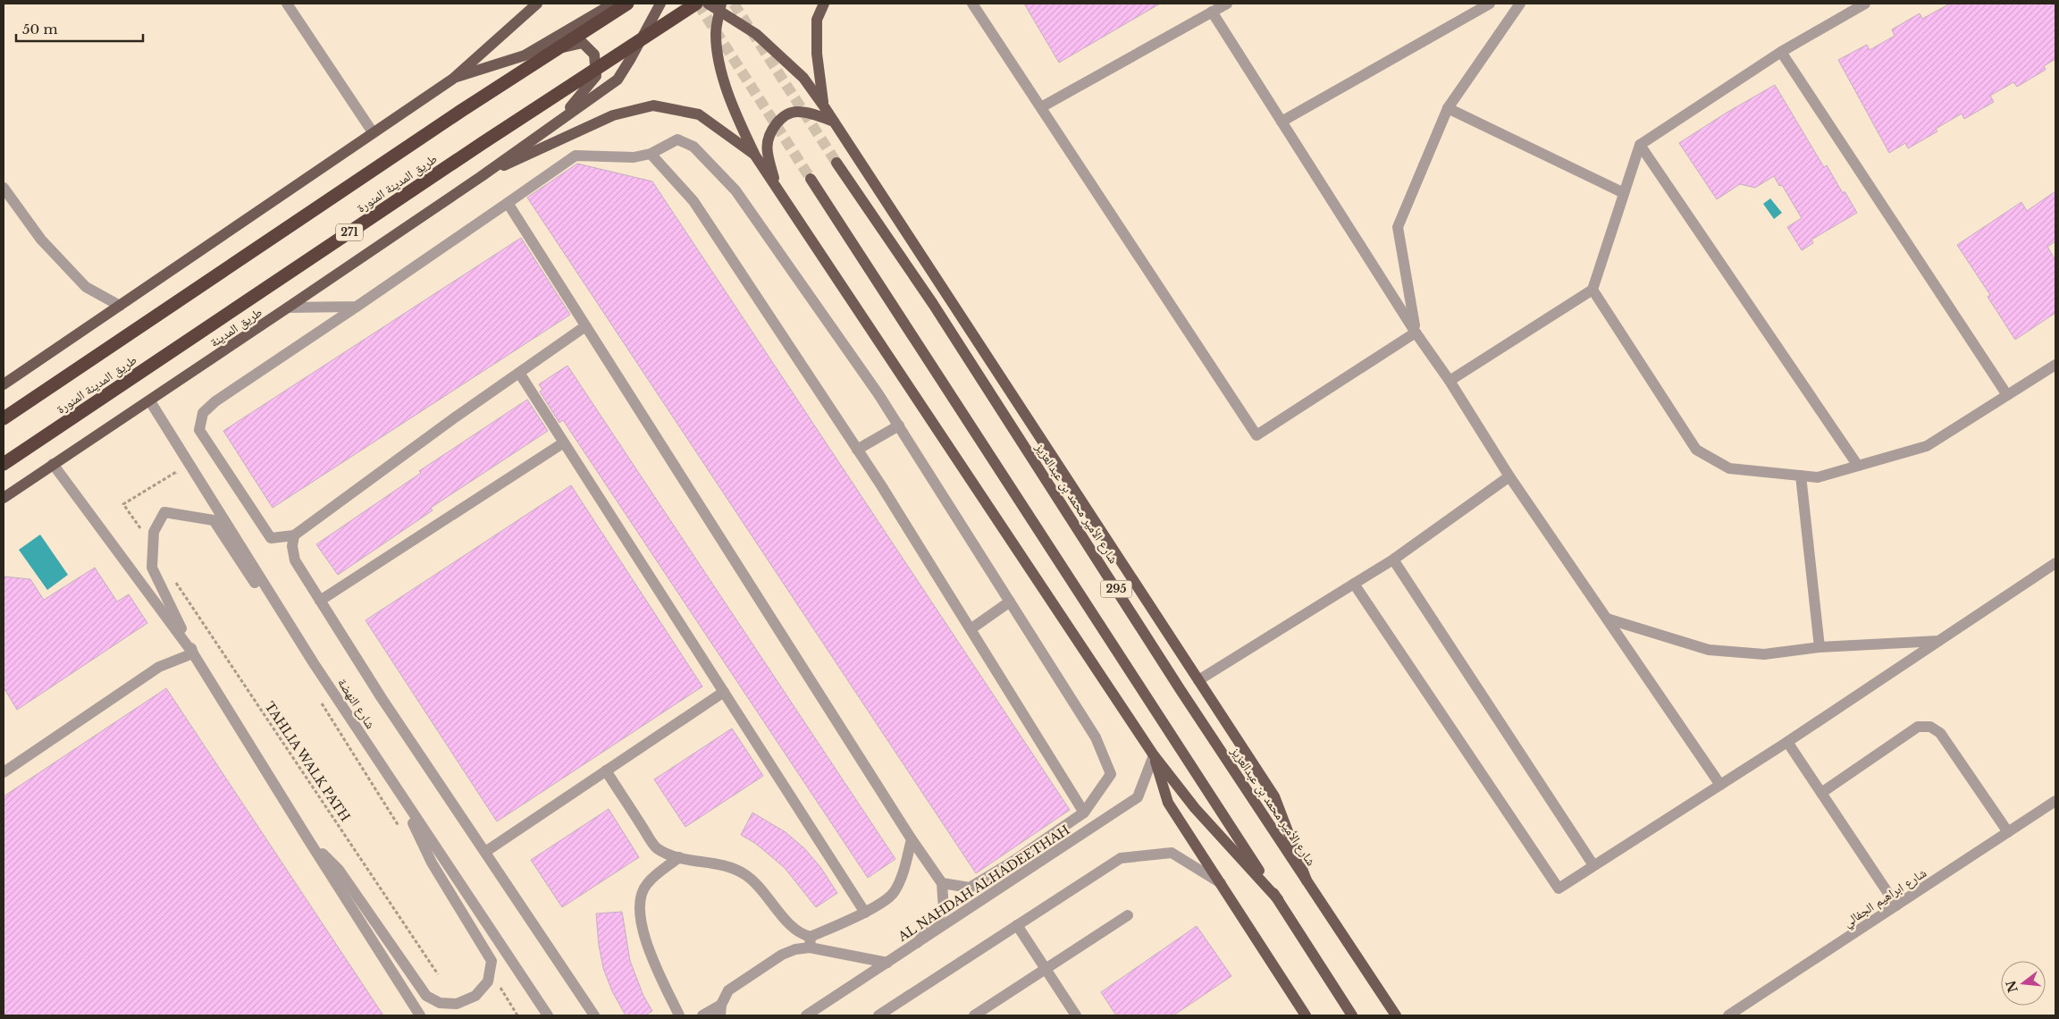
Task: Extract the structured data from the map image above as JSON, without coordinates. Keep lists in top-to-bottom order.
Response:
{
  "streets": {
    "highway": ["طريق المدينة المنورة", "271"],
    "main road": ["طريق المدينة", "شارع الأمير محمد بن عبدالعزيز", "295"],
    "street": ["شارع النهضة", "AL NAHDAH ALHADEETHAH", "شارع ابراهيم الجفالي"],
    "path": ["TAHLIA WALK PATH"]
  },
  "crossings": [
    ["طريق المدينة", "شارع النهضة"]
  ],
  "scale_bar": "50 m",
  "north": "left"
}
